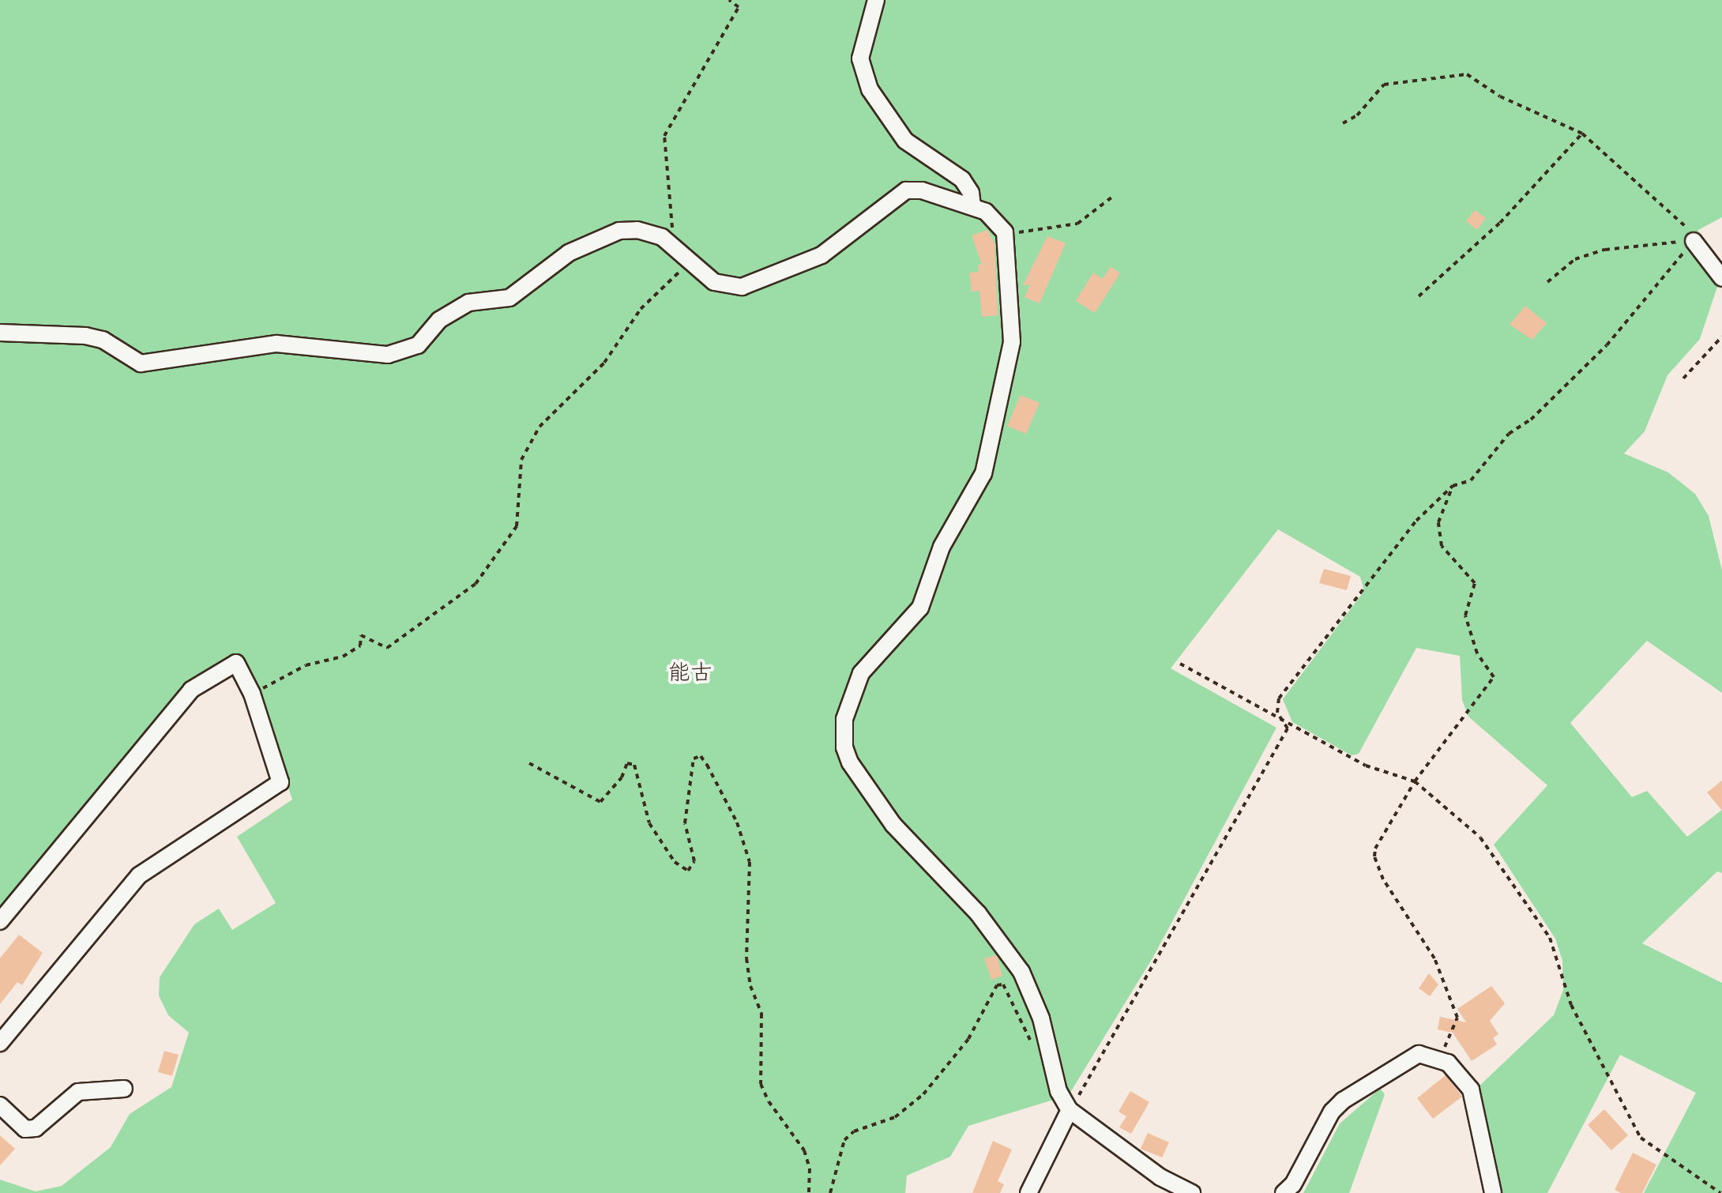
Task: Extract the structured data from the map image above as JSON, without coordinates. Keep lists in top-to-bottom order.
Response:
{
  "districts": ["能古"]
}
